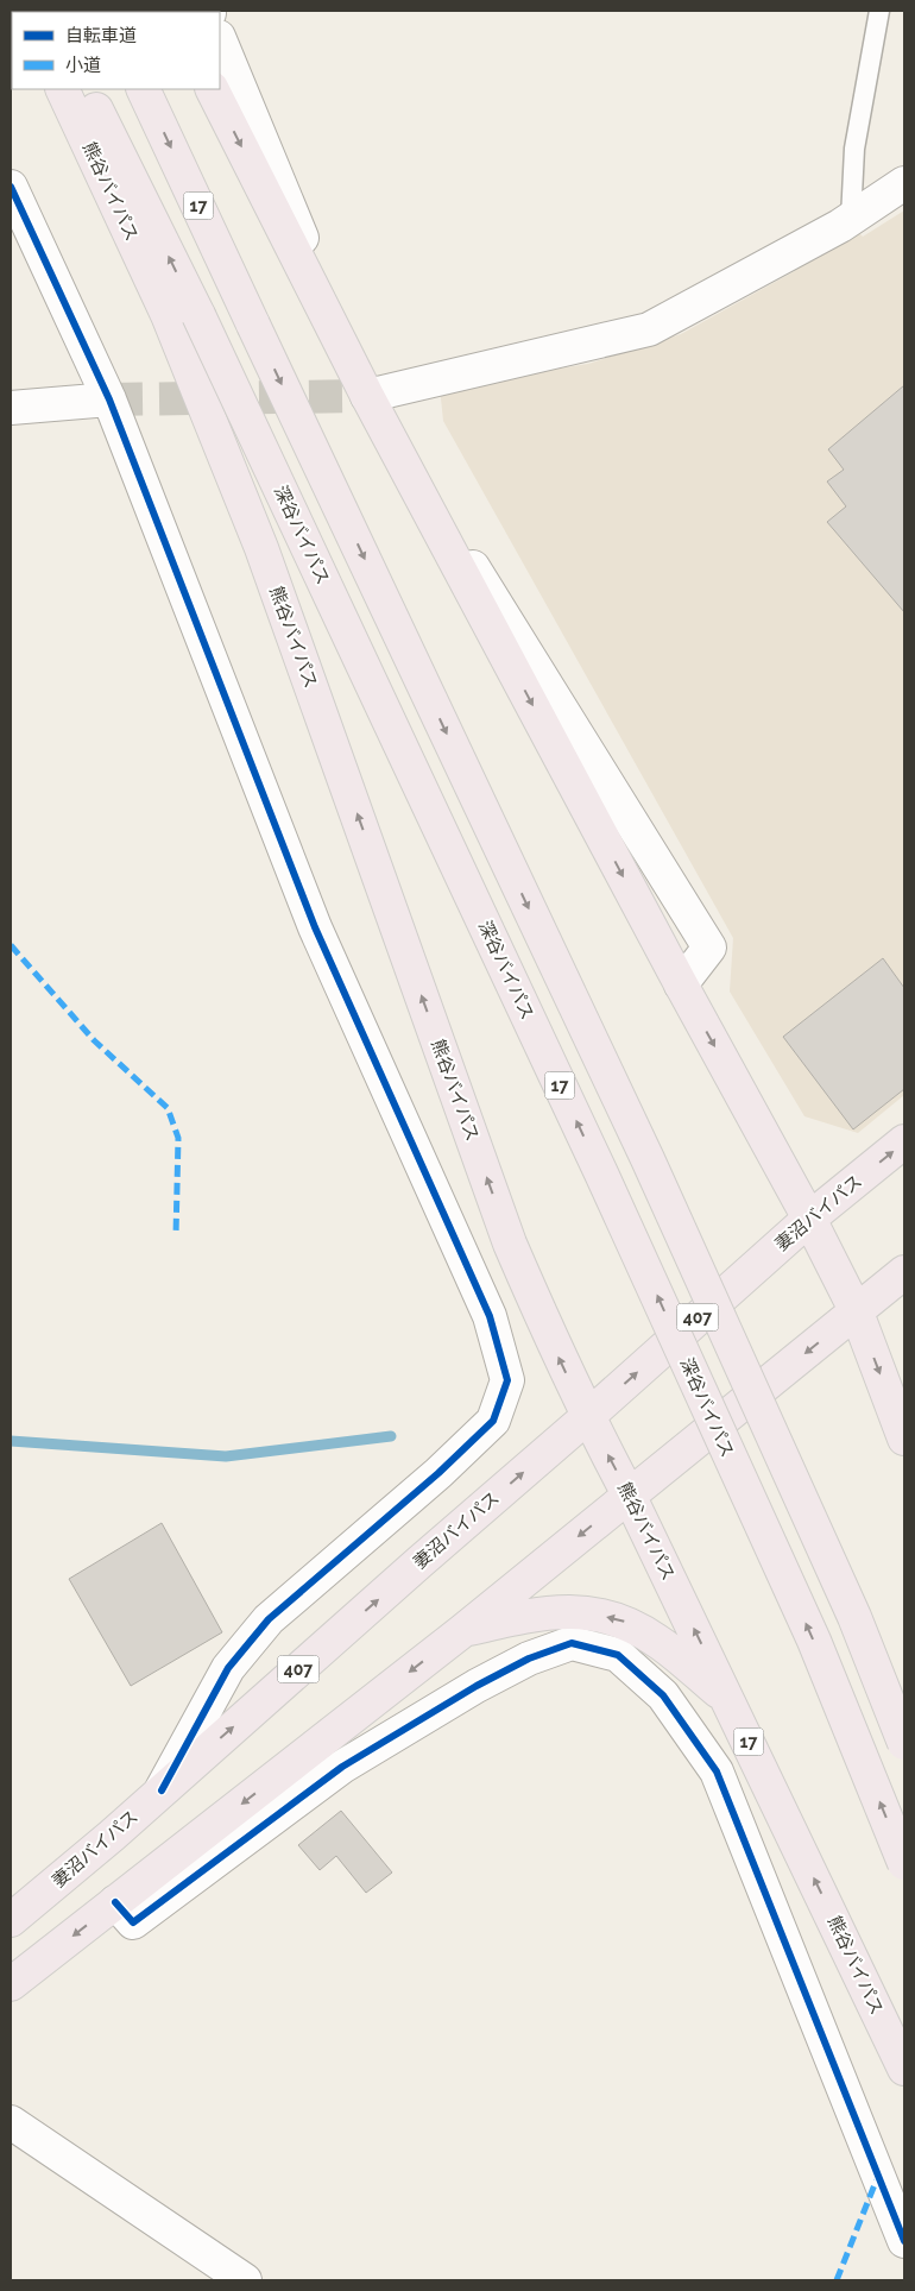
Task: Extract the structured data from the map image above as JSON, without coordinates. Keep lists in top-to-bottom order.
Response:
{
  "streets": {
    "highway": [
      "熊谷バイパス",
      "17",
      "深谷バイパス",
      "妻沼バイパス",
      "407"
    ]
  },
  "crossings": [
    ["熊谷バイパス", "妻沼バイパス"]
  ],
  "legend": ["自転車道", "小道"]
}
